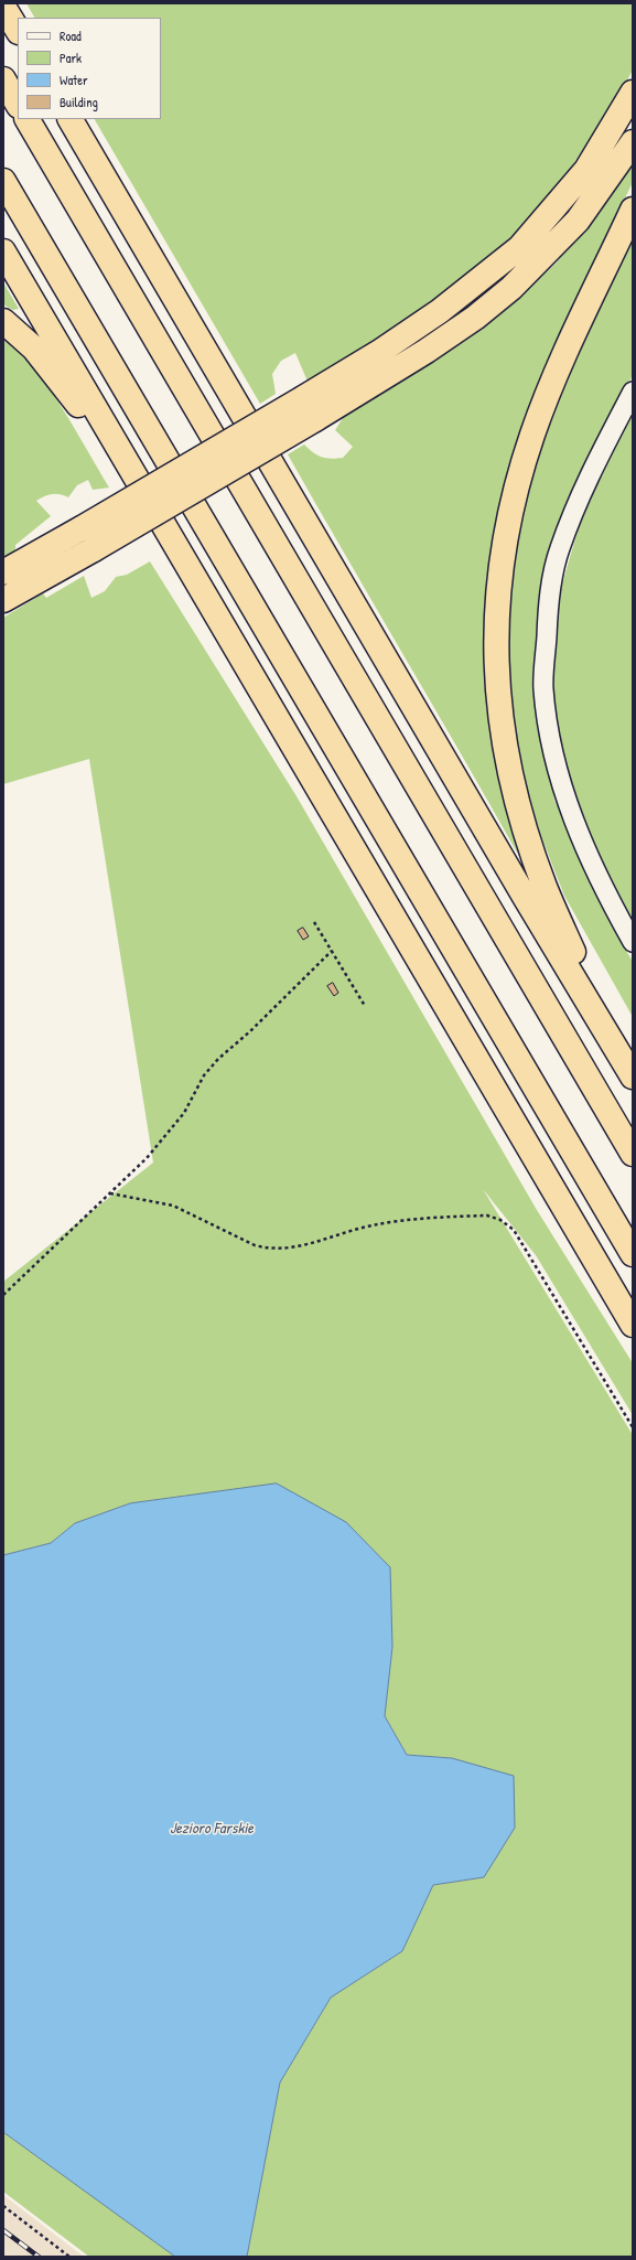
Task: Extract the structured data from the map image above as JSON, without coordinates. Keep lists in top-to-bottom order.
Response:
{
  "water": ["Jezioro Farskie"],
  "legend": [
    "Road",
    "Park",
    "Water",
    "Building"
  ]
}
